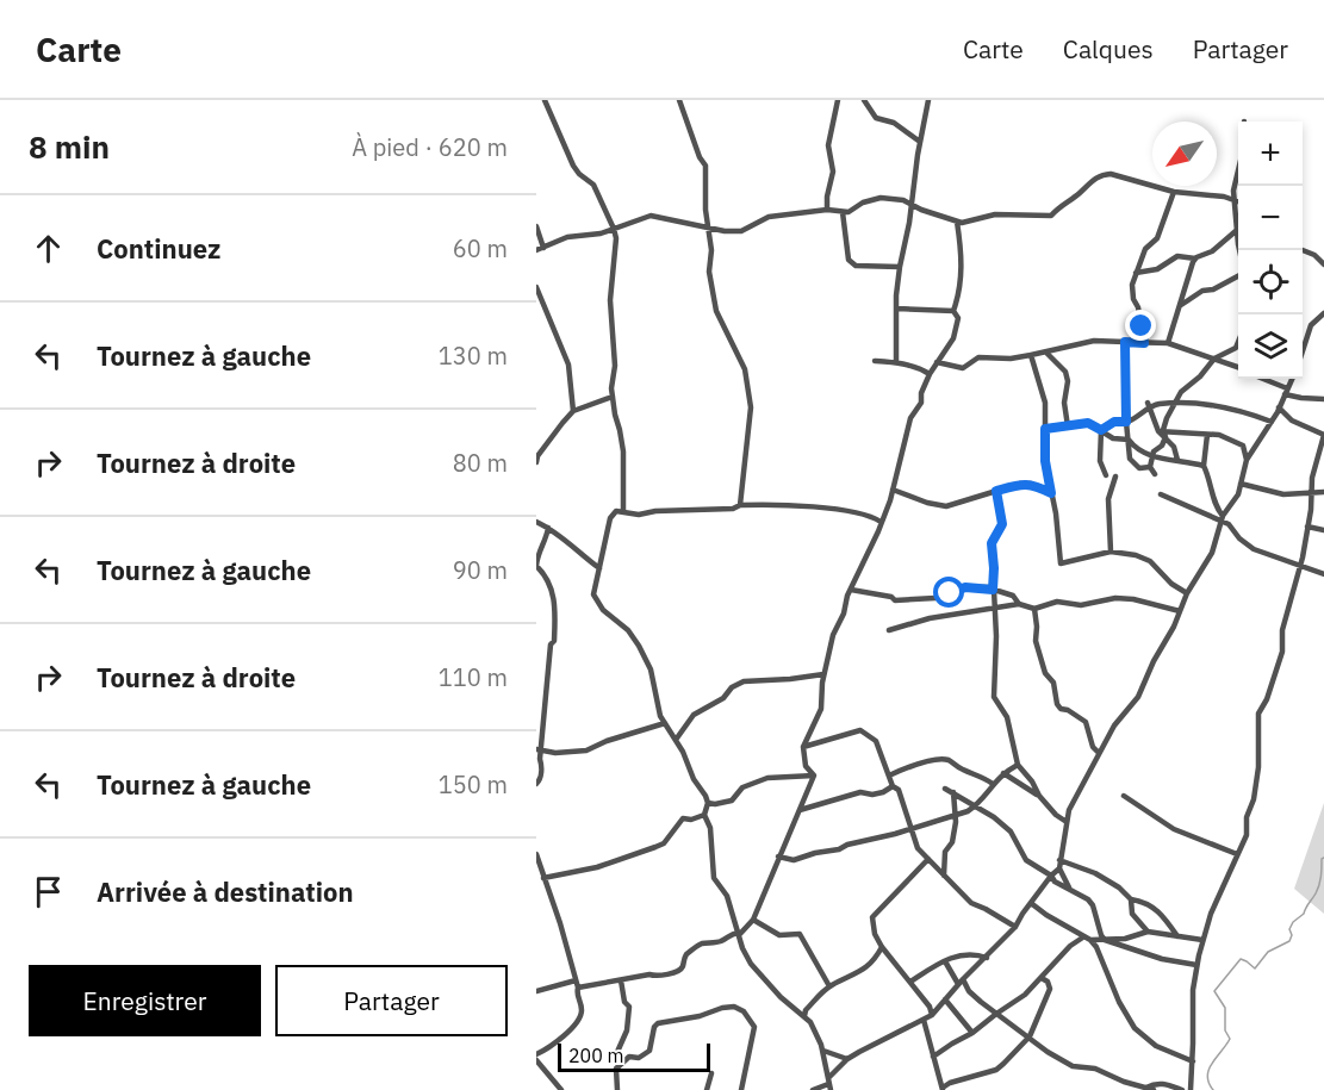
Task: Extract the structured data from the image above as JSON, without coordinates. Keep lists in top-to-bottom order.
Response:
{
  "scale_bar": "200 m",
  "north": "bottom left",
  "page": {
    "header": "Carte",
    "nav": ["Carte", "Calques", "Partager"],
    "heading": ["8 min", "À pied · 620 m"],
    "map_buttons": ["+", "−"],
    "list": [
      ["Continuez", "60 m"],
      ["Tournez à gauche", "130 m"],
      ["Tournez à droite", "80 m"],
      ["Tournez à gauche", "90 m"],
      ["Tournez à droite", "110 m"],
      ["Tournez à gauche", "150 m"],
      "Arrivée à destination"
    ],
    "buttons": ["Enregistrer", "Partager"],
    "scale": "200 m"
  }
}
